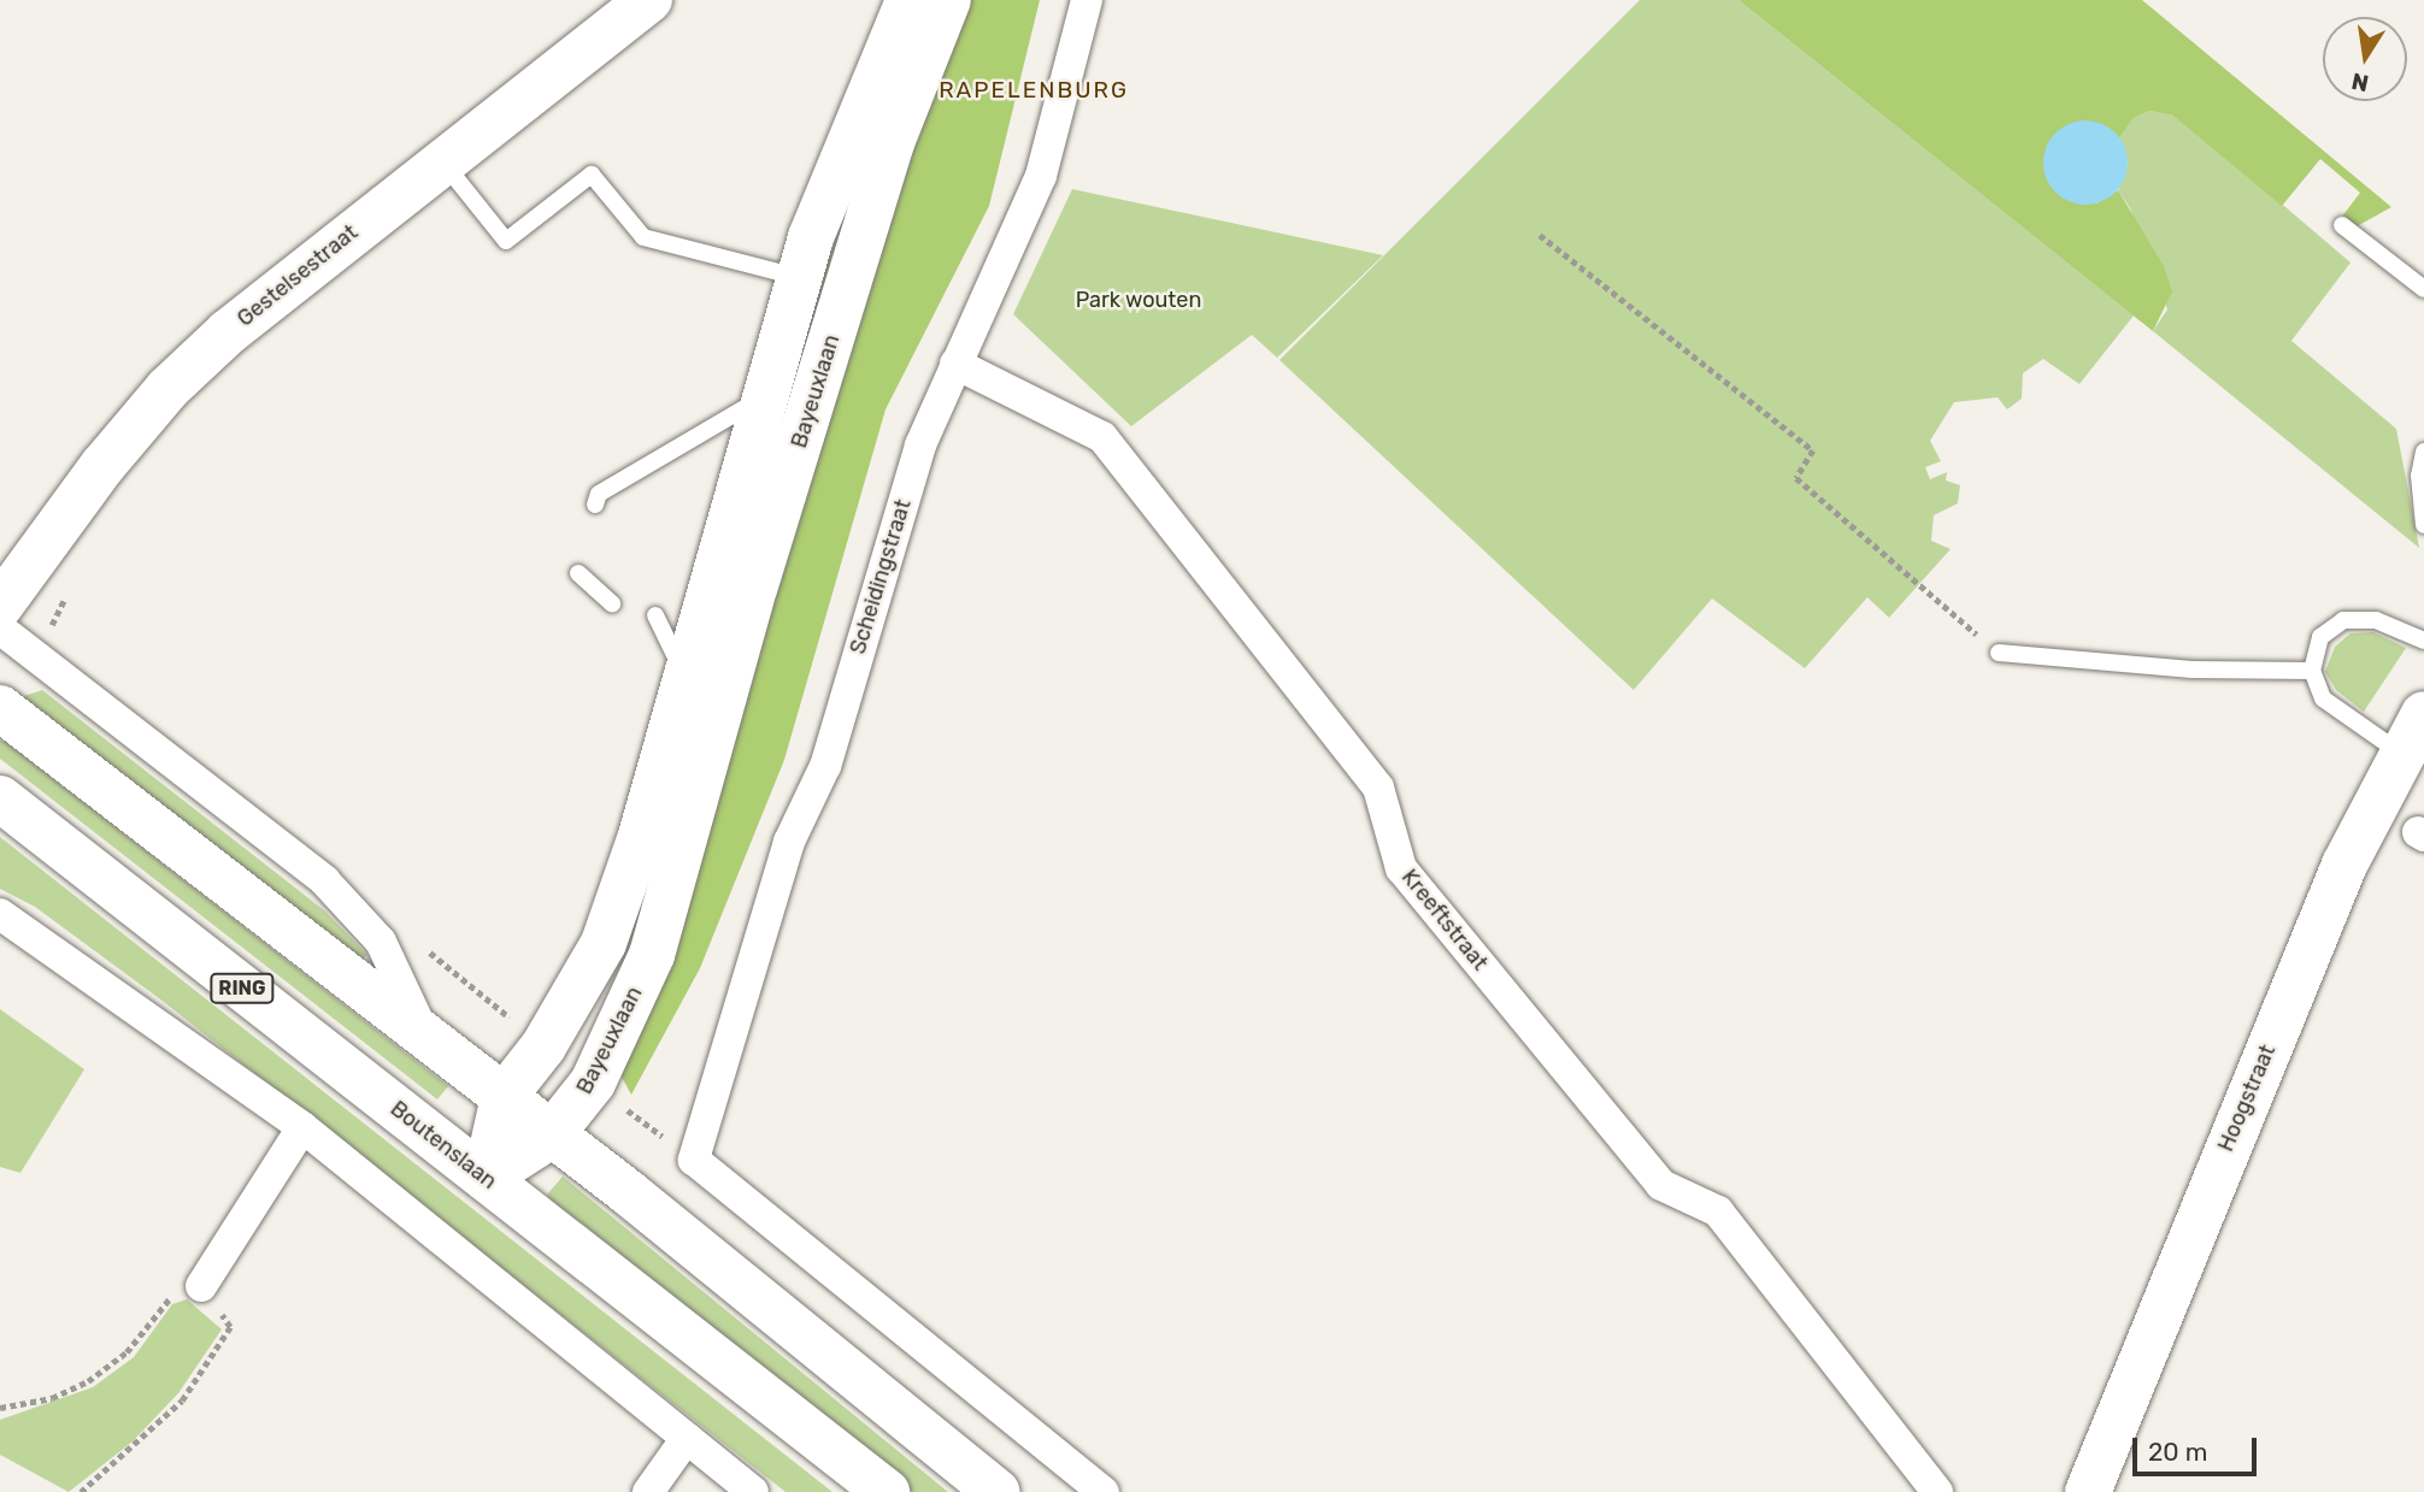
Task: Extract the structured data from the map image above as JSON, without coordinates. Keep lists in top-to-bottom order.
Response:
{
  "streets": {
    "main road": [
      "Gestelsestraat",
      "Bayeuxlaan",
      "RING",
      "Hoogstraat",
      "Boutenslaan"
    ],
    "street": ["Scheidingstraat", "Kreeftstraat"]
  },
  "crossings": [
    ["Bayeuxlaan", "Boutenslaan"],
    ["Scheidingstraat", "Kreeftstraat"]
  ],
  "districts": ["RAPELENBURG"],
  "parks": ["Park wouten"],
  "scale_bar": "20 m",
  "north": "bottom"
}
